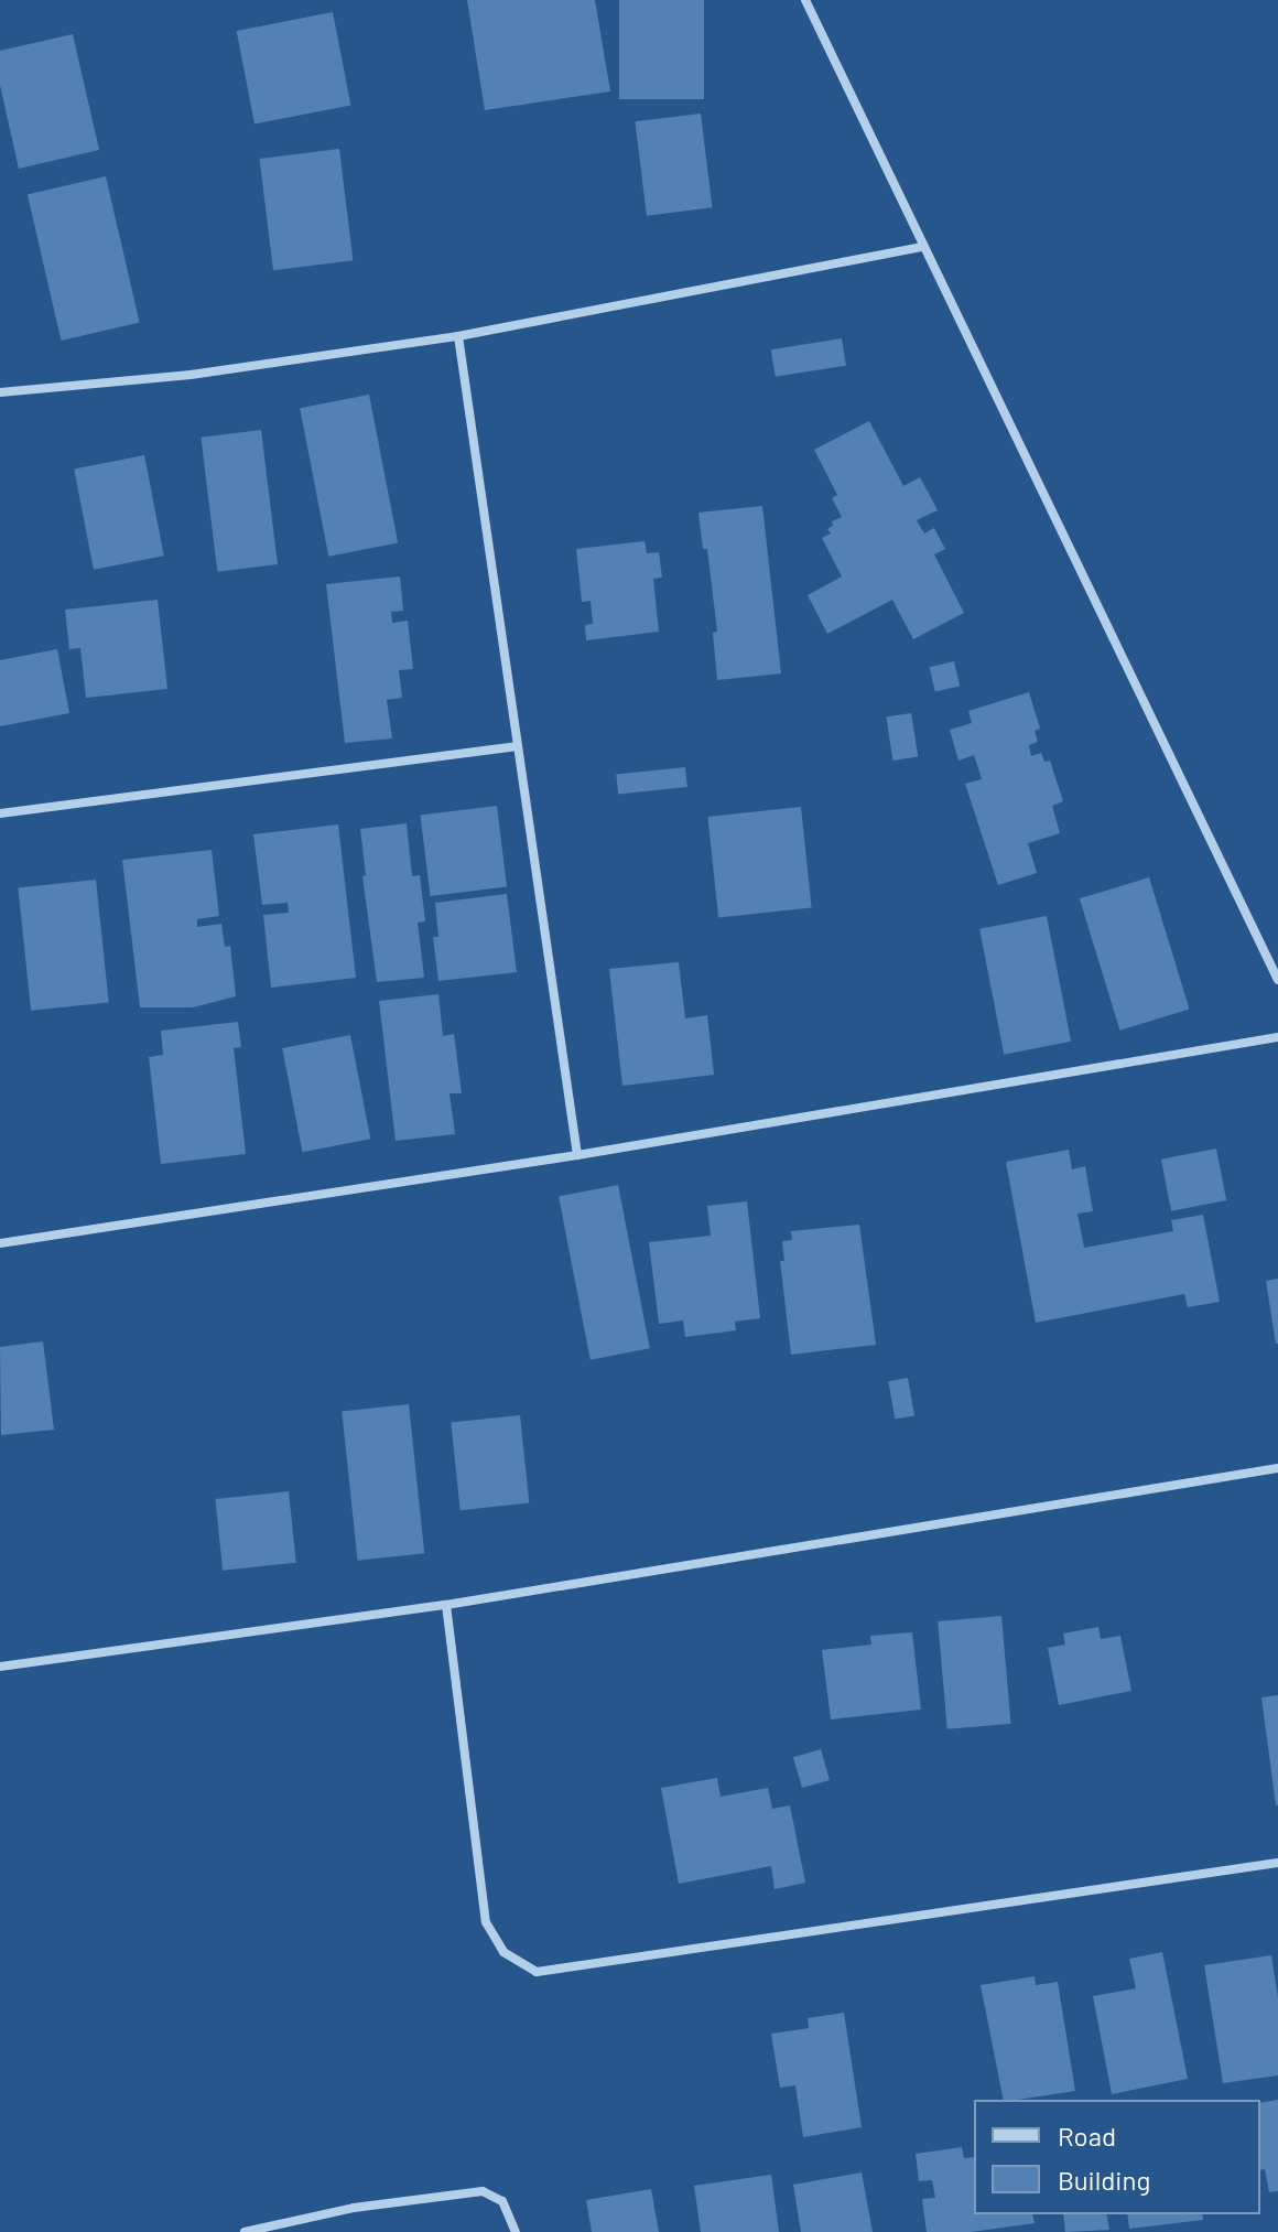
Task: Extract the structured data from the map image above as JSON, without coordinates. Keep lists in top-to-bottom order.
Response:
{
  "legend": ["Road", "Building"]
}
